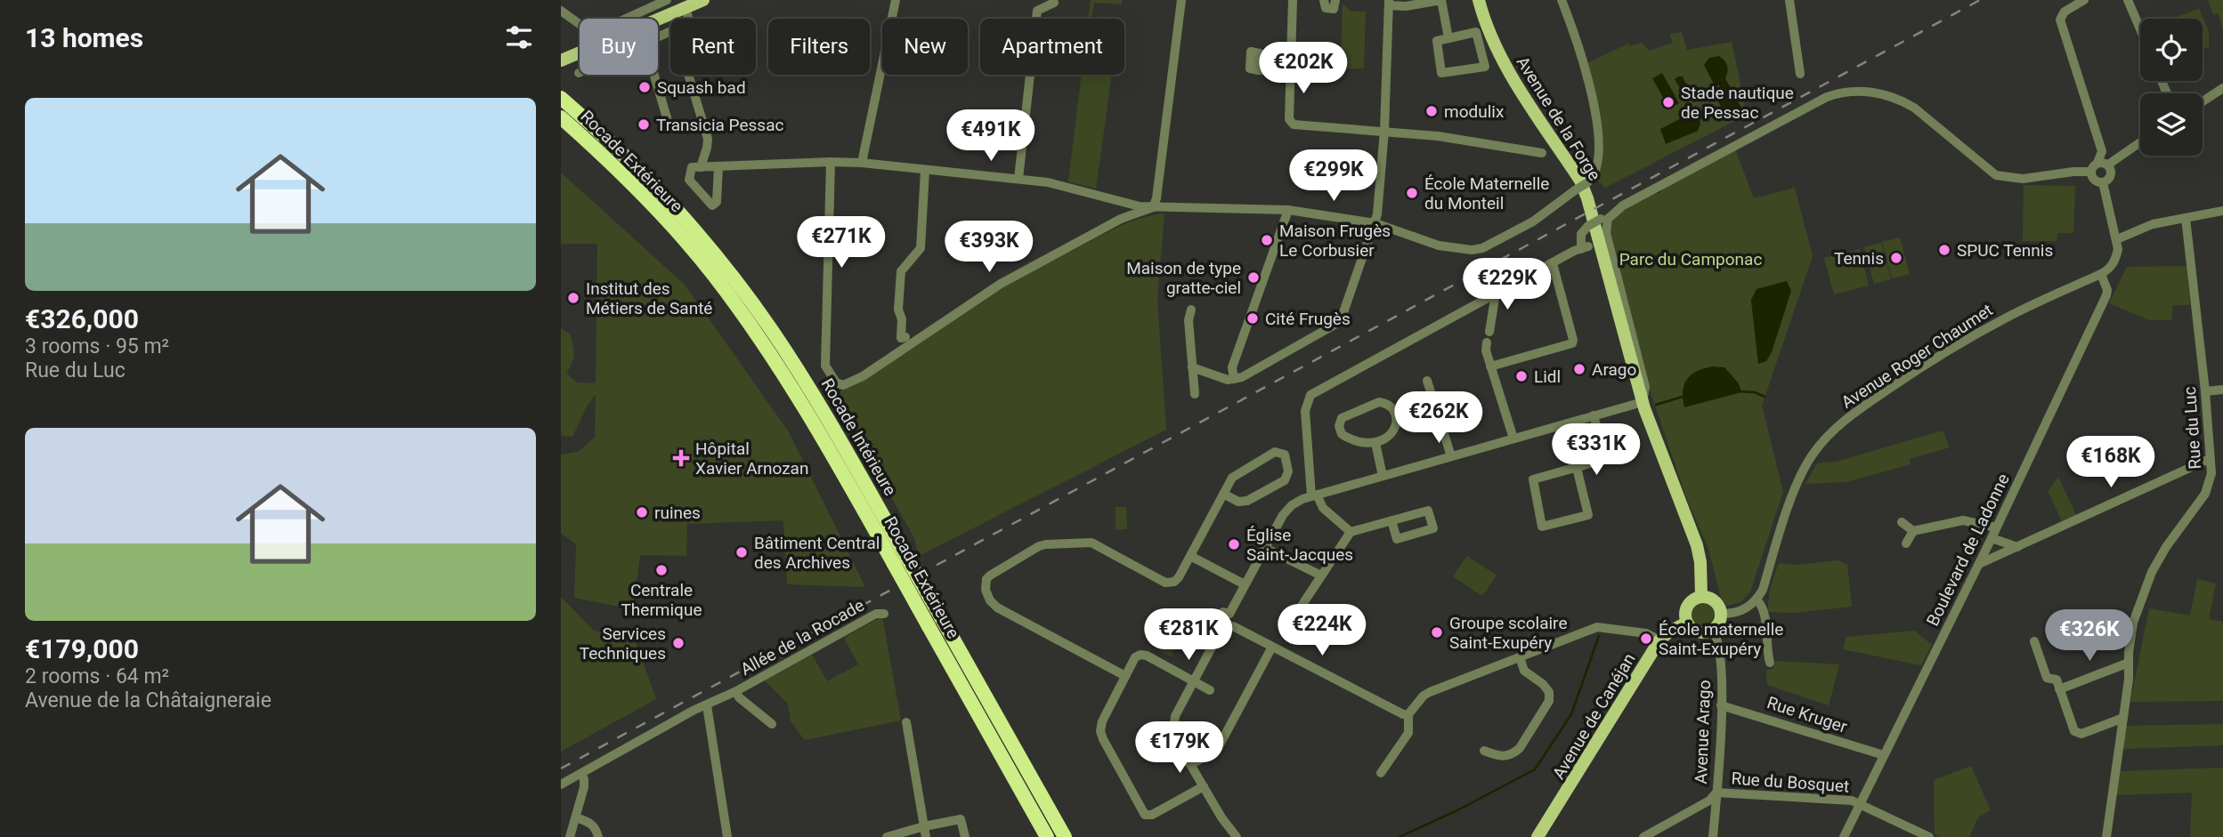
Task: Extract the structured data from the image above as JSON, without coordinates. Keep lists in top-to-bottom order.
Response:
{
  "streets": {
    "highway": ["Rocade Extérieure", "Rocade Intérieure"],
    "main road": ["Avenue de la Forge", "Avenue de Canéjan"],
    "street": [
      "Avenue Roger Chaumet",
      "Rue du Luc",
      "Boulevard de Ladonne",
      "Allée de la Rocade",
      "Rue Kruger",
      "Avenue Arago",
      "Rue du Bosquet"
    ]
  },
  "crossings": [
    ["Rocade Extérieure", "Rocade Intérieure"],
    ["Avenue Roger Chaumet", "Boulevard de Ladonne"],
    ["Boulevard de Ladonne", "Rue Kruger"],
    ["Boulevard de Ladonne", "Rue du Bosquet"],
    ["Rue Kruger", "Avenue Arago"],
    ["Avenue de Canéjan", "Avenue Arago"],
    ["Avenue Arago", "Rue du Bosquet"]
  ],
  "parks": ["Parc du Camponac"],
  "places": {
    "other": [
      "Squash bad",
      "Stade nautique de Pessac",
      "modulix",
      "Transicia Pessac",
      "École Maternelle du Monteil",
      "Maison Frugès Le Corbusier",
      "SPUC Tennis",
      "Tennis",
      "Maison de type gratte-ciel",
      "Institut des Métiers de Santé",
      "Cité Frugès",
      "Arago",
      "Lidl",
      "ruines",
      "Église Saint-Jacques",
      "Bâtiment Central des Archives",
      "Centrale Thermique",
      "Groupe scolaire Saint-Exupéry",
      "École maternelle Saint-Exupéry",
      "Services Techniques"
    ],
    "health": ["Hôpital Xavier Arnozan"]
  },
  "page": {
    "heading": "13 homes",
    "chip": [
      "Buy",
      "Rent",
      "Filters",
      "New",
      "Apartment"
    ],
    "price": [
      "€202K",
      "€491K",
      "€299K",
      "€271K",
      "€393K",
      "€229K",
      "€262K",
      "€331K",
      "€168K",
      "€224K",
      "€281K",
      "€326K",
      "€179K"
    ],
    "list": [
      {
        "name": "€326,000",
        "note": "3 rooms · 95 m² · Rue du Luc"
      },
      {
        "name": "€179,000",
        "note": "2 rooms · 64 m² · Avenue de la Châtaigneraie"
      }
    ]
  }
}
